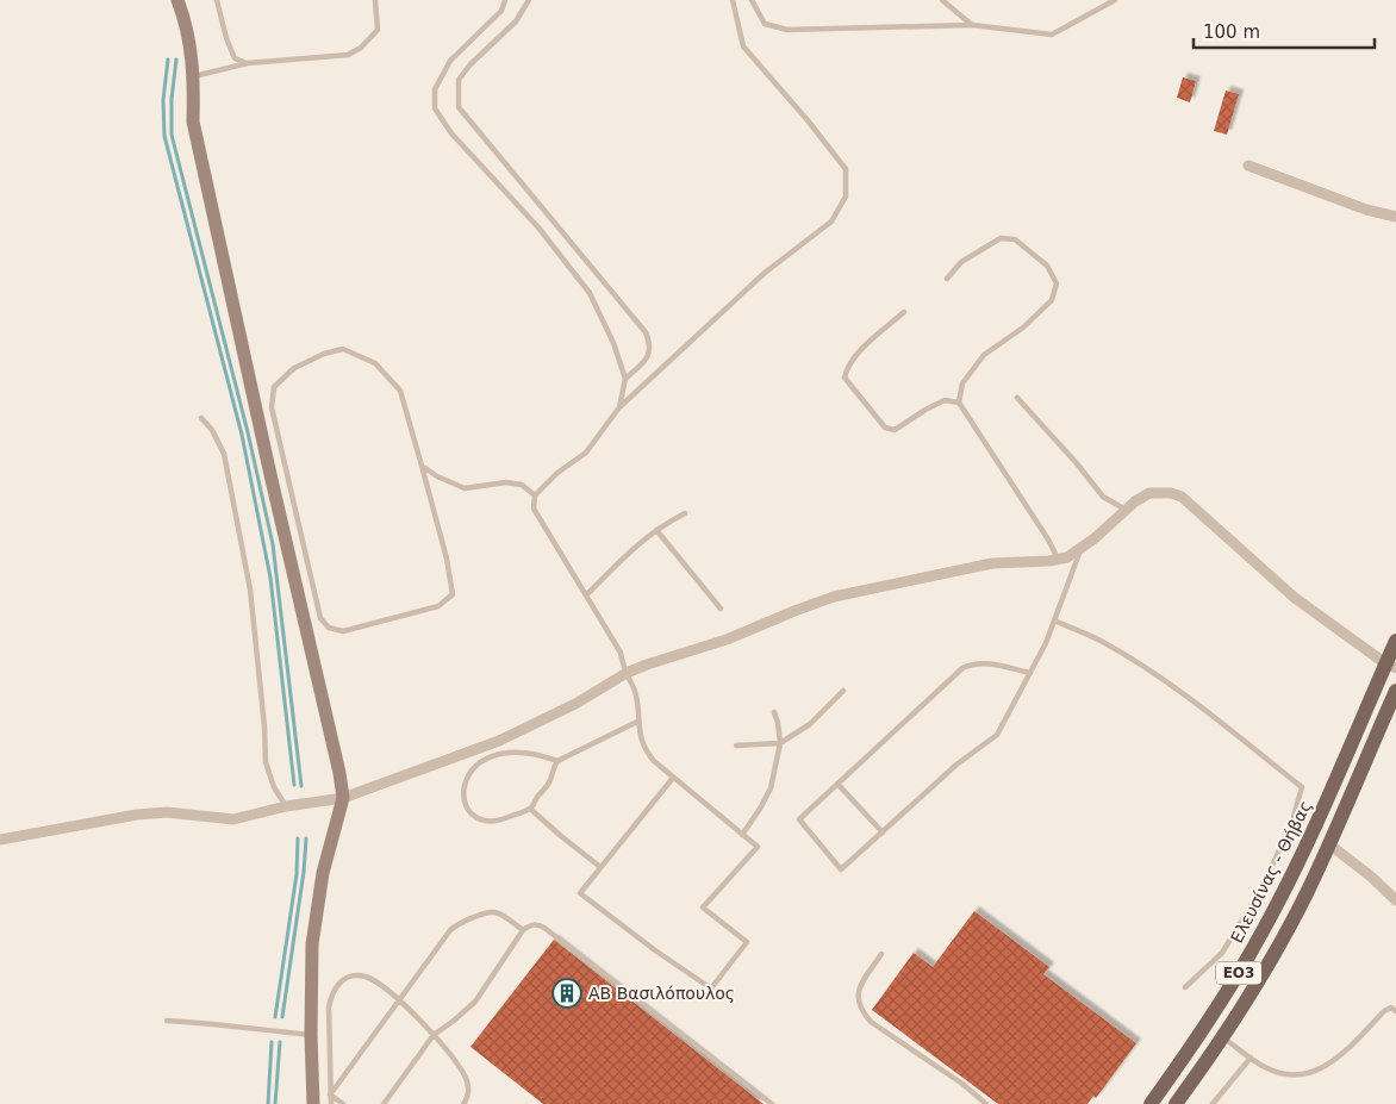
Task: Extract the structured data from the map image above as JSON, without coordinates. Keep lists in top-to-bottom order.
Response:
{
  "streets": {
    "main road": ["Ελευσίνας - Θήβας", "ΕΟ3"]
  },
  "places": {
    "building": ["ΑΒ Βασιλόπουλος"]
  },
  "scale_bar": "100 m"
}
